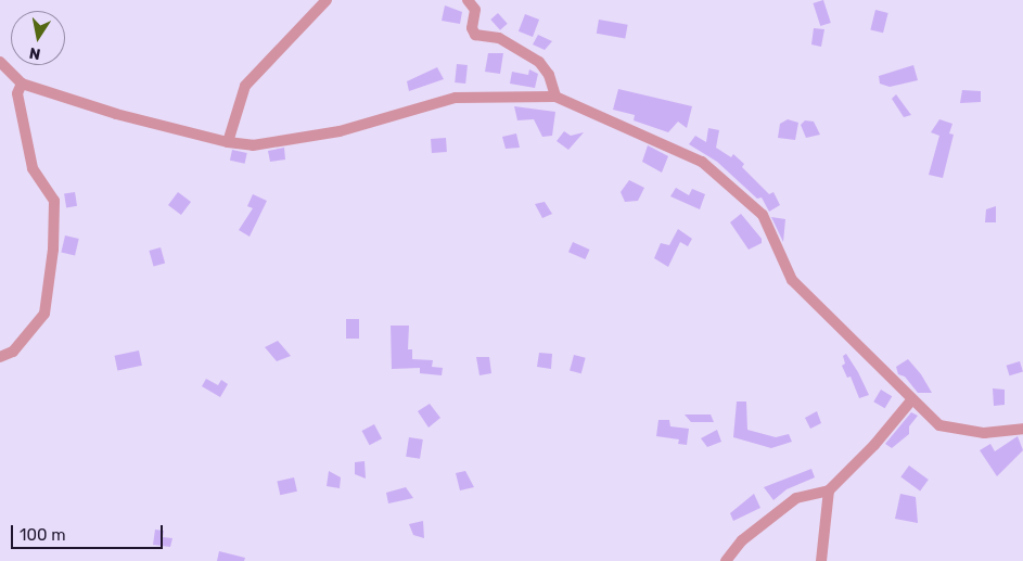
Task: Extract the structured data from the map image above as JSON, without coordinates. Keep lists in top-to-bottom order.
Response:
{
  "scale_bar": "100 m",
  "north": "bottom"
}
